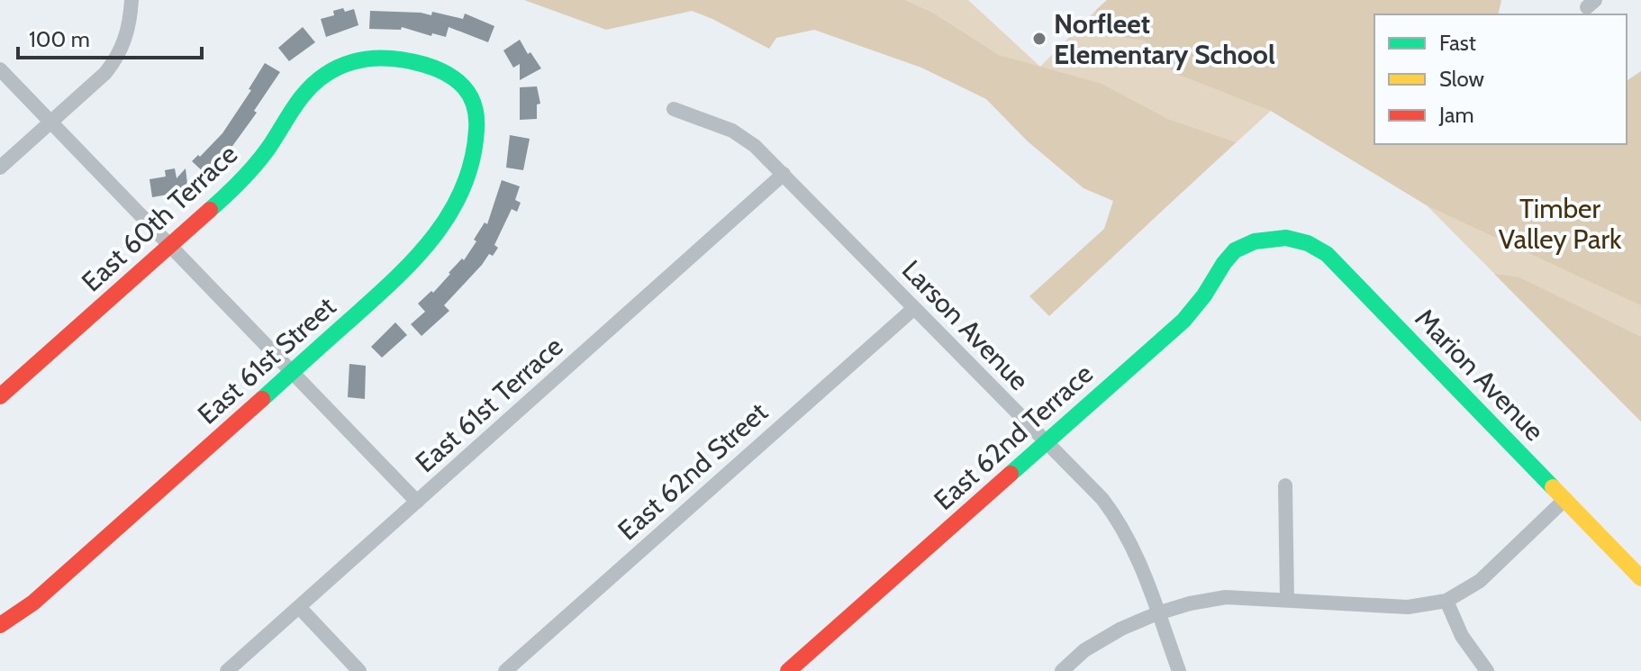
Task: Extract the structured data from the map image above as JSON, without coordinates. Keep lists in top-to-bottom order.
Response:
{
  "streets": {
    "street": [
      "East 60th Terrace",
      "Larson Avenue",
      "East 61st Street",
      "Marion Avenue",
      "East 61st Terrace",
      "East 62nd Terrace",
      "East 62nd Street"
    ]
  },
  "crossings": [
    ["East 60th Terrace", "East 61st Street"],
    ["Larson Avenue", "East 61st Terrace"],
    ["Larson Avenue", "East 62nd Terrace"],
    ["Larson Avenue", "East 62nd Street"],
    ["Marion Avenue", "East 62nd Terrace"]
  ],
  "parks": ["Timber Valley Park"],
  "places": ["Norfleet Elementary School"],
  "legend": ["Fast", "Slow", "Jam"],
  "scale_bar": "100 m"
}
